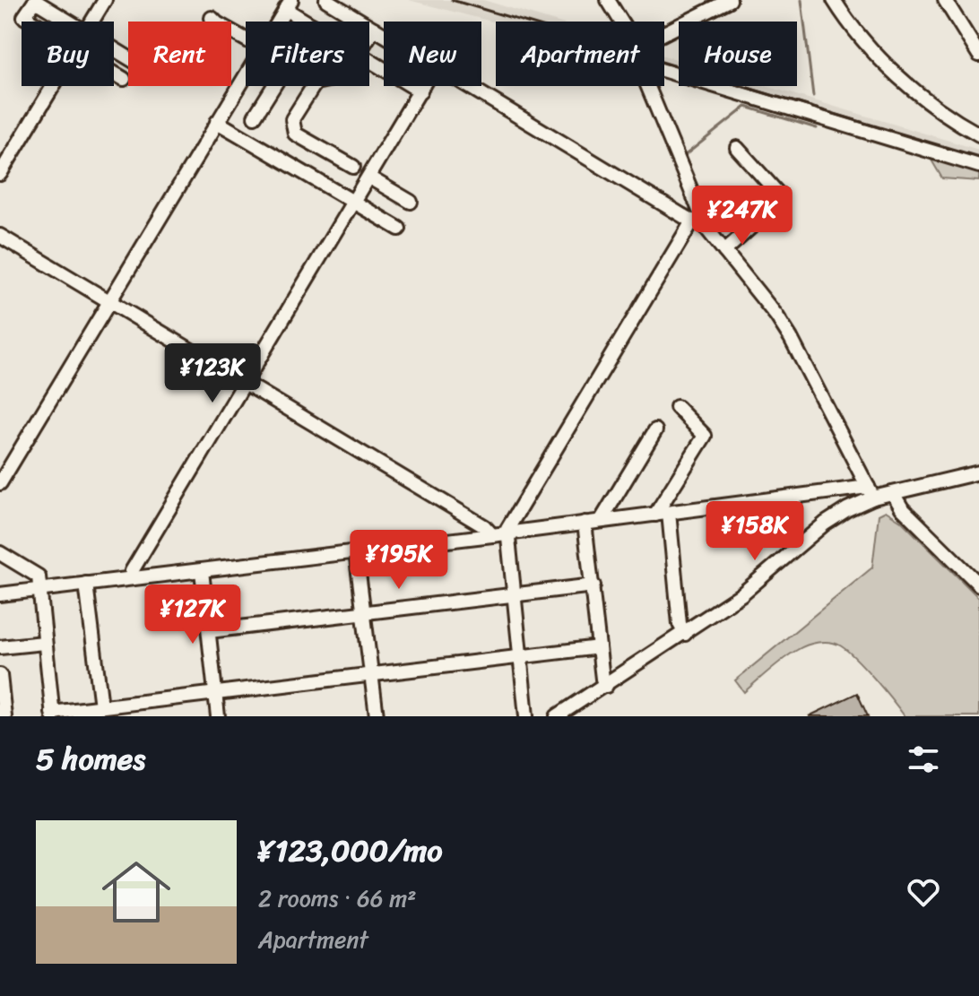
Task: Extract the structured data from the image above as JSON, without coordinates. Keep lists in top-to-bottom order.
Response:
{
  "page": {
    "chip": [
      "Buy",
      "Rent",
      "Filters",
      "New",
      "Apartment",
      "House"
    ],
    "price": [
      "¥247K",
      "¥123K",
      "¥158K",
      "¥195K",
      "¥127K"
    ],
    "heading": "5 homes",
    "list": [
      {
        "name": "¥123,000/mo",
        "note": "2 rooms · 66 m² · Apartment"
      }
    ]
  }
}
